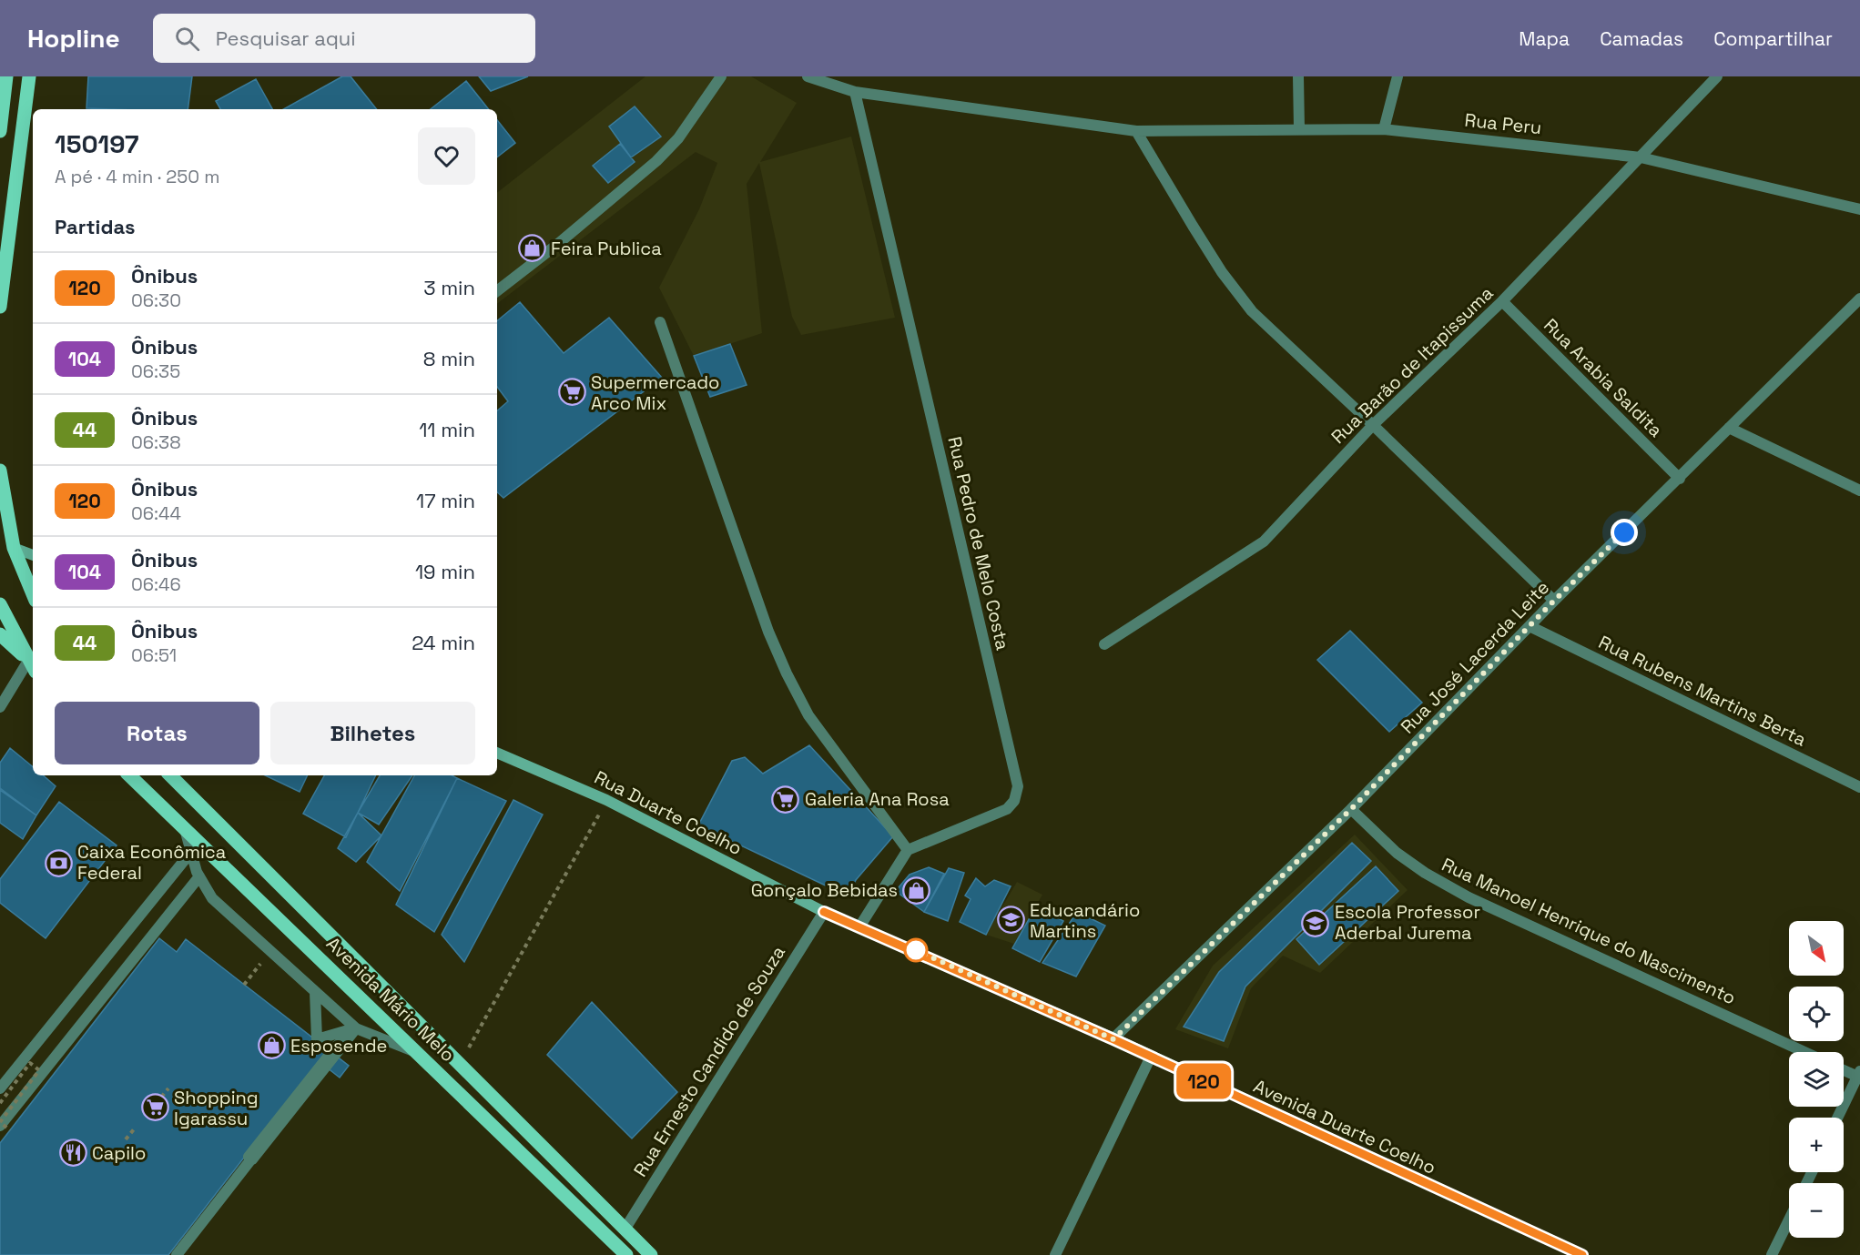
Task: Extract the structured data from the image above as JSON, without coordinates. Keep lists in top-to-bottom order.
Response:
{
  "streets": {
    "main road": ["Rua Duarte Coelho", "Avenida Mário Melo", "Avenida Duarte Coelho"],
    "street": [
      "Rua Peru",
      "Rua Barão de Itapissuma",
      "Rua Arabia Saldita",
      "Rua Pedro de Melo Costa",
      "Rua José Lacerda Leite",
      "Rua Rubens Martins Berta",
      "Rua Manoel Henrique do Nascimento",
      "Rua Ernesto Candido de Souza"
    ]
  },
  "crossings": [
    ["Rua Peru", "Rua Barão de Itapissuma"],
    ["Rua Peru", "Rua Pedro de Melo Costa"],
    ["Rua Barão de Itapissuma", "Rua Arabia Saldita"],
    ["Rua Arabia Saldita", "Rua José Lacerda Leite"],
    ["Rua José Lacerda Leite", "Rua Rubens Martins Berta"],
    ["Rua José Lacerda Leite", "Rua Manoel Henrique do Nascimento"],
    ["Rua José Lacerda Leite", "Avenida Duarte Coelho"],
    ["Rua Duarte Coelho", "Rua Ernesto Candido de Souza"],
    ["Rua Duarte Coelho", "Avenida Duarte Coelho"],
    ["Avenida Mário Melo", "Rua Ernesto Candido de Souza"],
    ["Rua Ernesto Candido de Souza", "Avenida Duarte Coelho"]
  ],
  "places": {
    "shop": ["Feira Publica", "Gonçalo Bebidas", "Esposende"],
    "supermarket": ["Supermercado Arco Mix", "Galeria Ana Rosa", "Shopping Igarassu"],
    "bank": ["Caixa Econômica Federal"],
    "school or university": ["Educandário Martins", "Escola Professor Aderbal Jurema"],
    "restaurant": ["Capilo"]
  },
  "lines": ["bus line 120"],
  "north": "bottom right",
  "page": {
    "header": "Hopline",
    "search": "Pesquisar aqui",
    "nav": ["Mapa", "Camadas", "Compartilhar"],
    "on_map": "120",
    "heading": [
      ["150197", "A pé · 4 min · 250 m"],
      "Partidas"
    ],
    "list": [
      {
        "mark": "120",
        "name": "Ônibus",
        "note": "06:30",
        "value": "3 min"
      },
      {
        "mark": "104",
        "name": "Ônibus",
        "note": "06:35",
        "value": "8 min"
      },
      {
        "mark": "44",
        "name": "Ônibus",
        "note": "06:38",
        "value": "11 min"
      },
      {
        "mark": "120",
        "name": "Ônibus",
        "note": "06:44",
        "value": "17 min"
      },
      {
        "mark": "104",
        "name": "Ônibus",
        "note": "06:46",
        "value": "19 min"
      },
      {
        "mark": "44",
        "name": "Ônibus",
        "note": "06:51",
        "value": "24 min"
      }
    ],
    "buttons": ["Rotas", "Bilhetes"],
    "map_buttons": ["+", "−"]
  }
}
